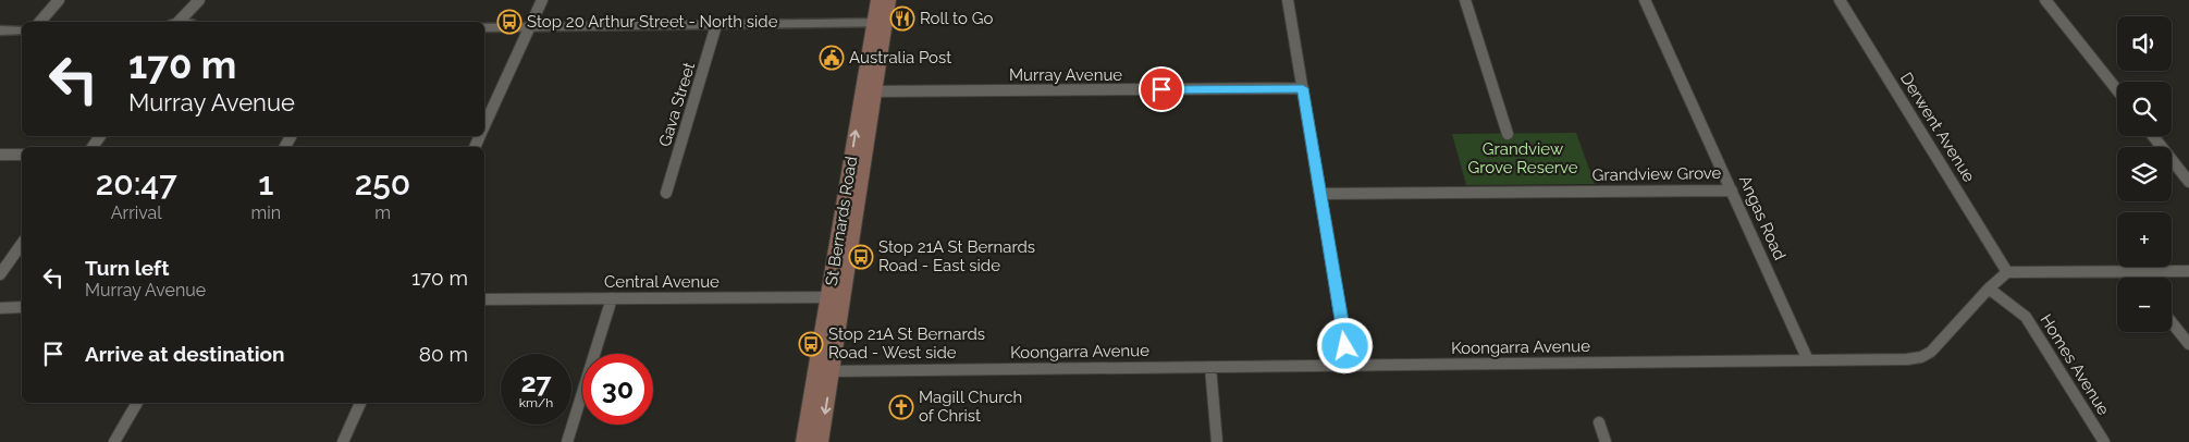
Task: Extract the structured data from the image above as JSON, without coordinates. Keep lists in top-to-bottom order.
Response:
{
  "streets": {
    "main road": ["St Bernards Road"],
    "street": [
      "Murray Avenue",
      "Gava Street",
      "Derwent Avenue",
      "Grandview Grove",
      "Angas Road",
      "Central Avenue",
      "Koongarra Avenue",
      "Homes Avenue"
    ]
  },
  "crossings": [
    ["Murray Avenue", "St Bernards Road"],
    ["Derwent Avenue", "Koongarra Avenue"],
    ["Grandview Grove", "Angas Road"],
    ["Angas Road", "Koongarra Avenue"],
    ["St Bernards Road", "Central Avenue"],
    ["St Bernards Road", "Koongarra Avenue"],
    ["Koongarra Avenue", "Homes Avenue"]
  ],
  "parks": ["Grandview Grove Reserve"],
  "places": {
    "restaurant": ["Roll to Go"],
    "bus stop": ["Stop 20 Arthur Street - North side", "Stop 21A St Bernards Road - East side", "Stop 21A St Bernards Road - West side"],
    "public building": ["Australia Post"],
    "church": ["Magill Church of Christ"]
  },
  "page": {
    "map_buttons": ["+", "−"],
    "turn": ["170 m", "Murray Avenue"],
    "eta": [
      "20:47",
      "Arrival",
      "1",
      "min",
      "250",
      "m"
    ],
    "list": [
      {
        "name": "Turn left",
        "note": "Murray Avenue",
        "value": "170 m"
      },
      {
        "name": "Arrive at destination",
        "value": "80 m"
      }
    ],
    "speed": "27 km/h",
    "limit": "30"
  }
}
